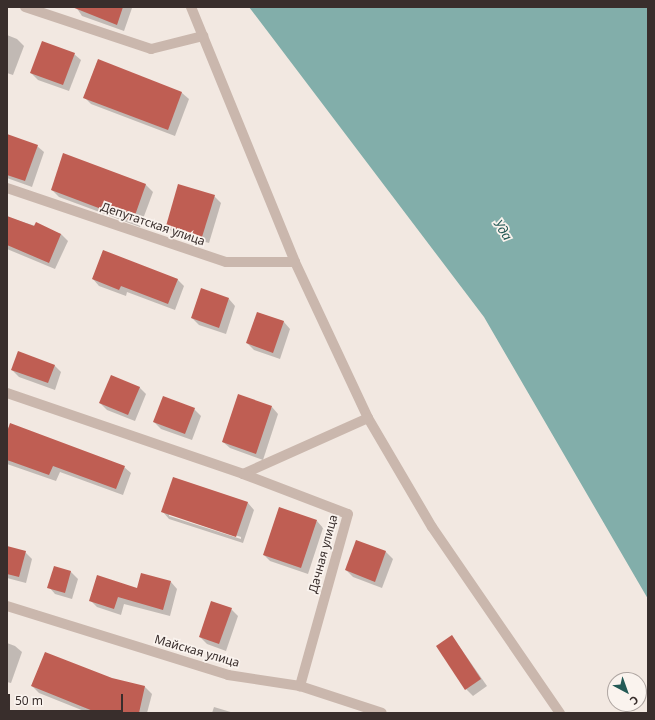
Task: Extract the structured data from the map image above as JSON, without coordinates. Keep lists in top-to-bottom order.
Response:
{
  "streets": {
    "street": ["Депутатская улица", "Дачная улица", "Майская улица"]
  },
  "crossings": [
    ["Дачная улица", "Майская улица"]
  ],
  "water": ["Уда"],
  "scale_bar": "50 m",
  "north": "bottom right"
}
